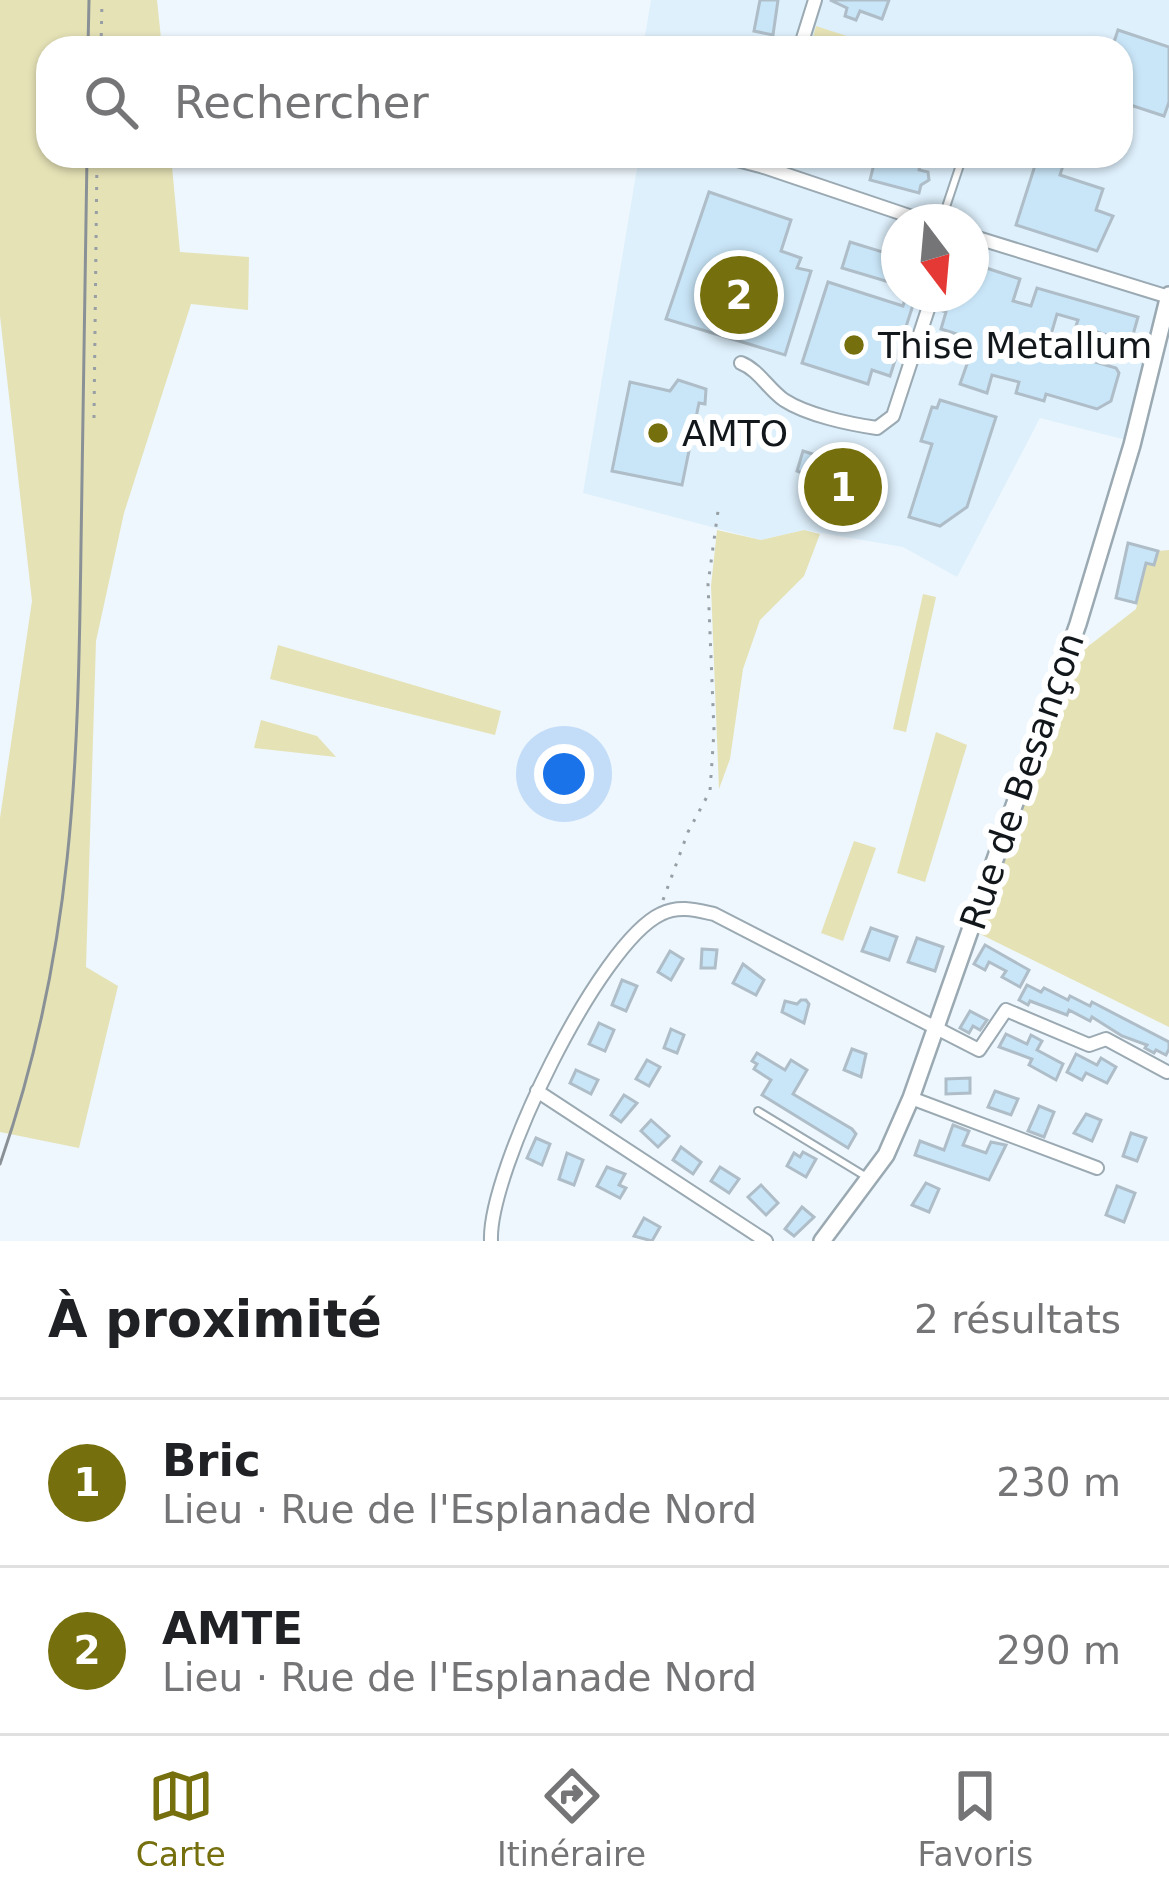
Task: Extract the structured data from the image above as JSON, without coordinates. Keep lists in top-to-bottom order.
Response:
{
  "streets": {
    "street": ["Rue de Besançon"]
  },
  "places": ["Thise Metallum", "AMTO"],
  "north": "bottom",
  "page": {
    "search": "Rechercher",
    "pins": ["2", "1"],
    "heading": ["À proximité", "2 résultats"],
    "list": [
      {
        "mark": "1",
        "name": "Bric",
        "note": "Lieu · Rue de l'Esplanade Nord",
        "value": "230 m"
      },
      {
        "mark": "2",
        "name": "AMTE",
        "note": "Lieu · Rue de l'Esplanade Nord",
        "value": "290 m"
      }
    ],
    "nav": ["Carte", "Itinéraire", "Favoris"]
  }
}
